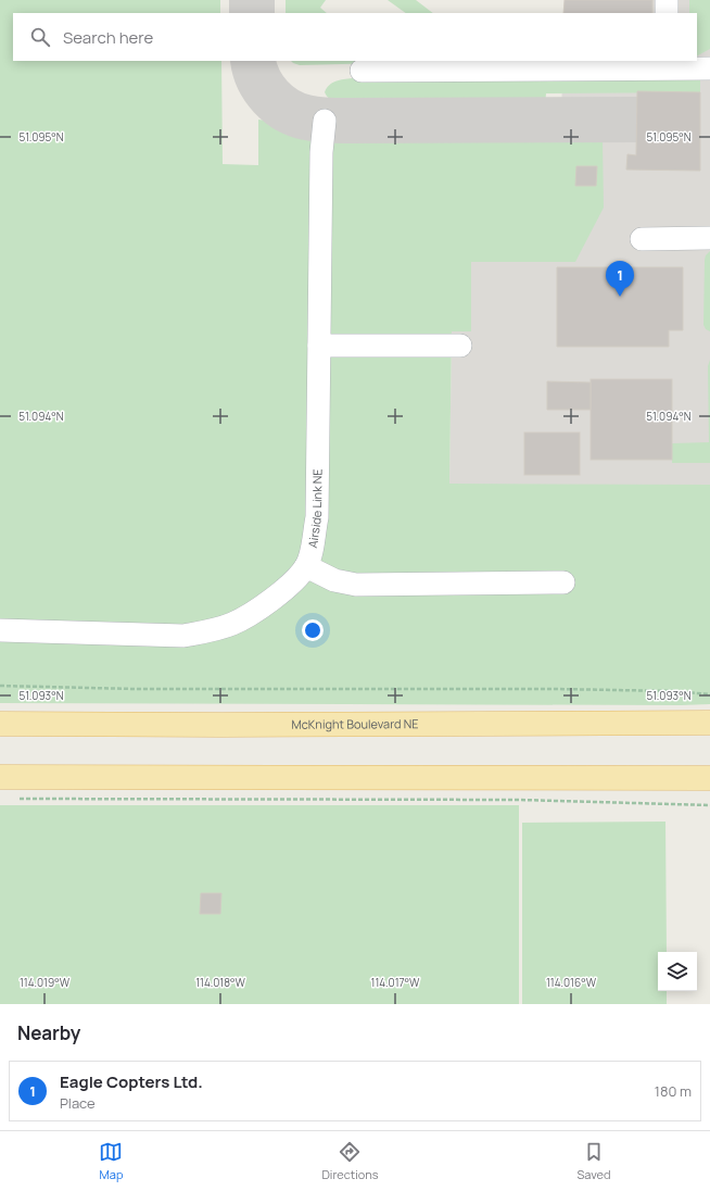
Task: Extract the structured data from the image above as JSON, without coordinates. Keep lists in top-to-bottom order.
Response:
{
  "streets": {
    "main road": ["McKnight Boulevard NE"],
    "street": ["Airside Link NE"]
  },
  "page": {
    "search": "Search here",
    "pins": "1",
    "heading": "Nearby",
    "list": [
      {
        "mark": "1",
        "name": "Eagle Copters Ltd.",
        "note": "Place",
        "value": "180 m"
      }
    ],
    "nav": ["Map", "Directions", "Saved"]
  },
  "coordinates": [
    "51.095°N",
    "51.094°N",
    "51.093°N",
    "114.019°W",
    "114.018°W",
    "114.017°W",
    "114.016°W"
  ]
}
